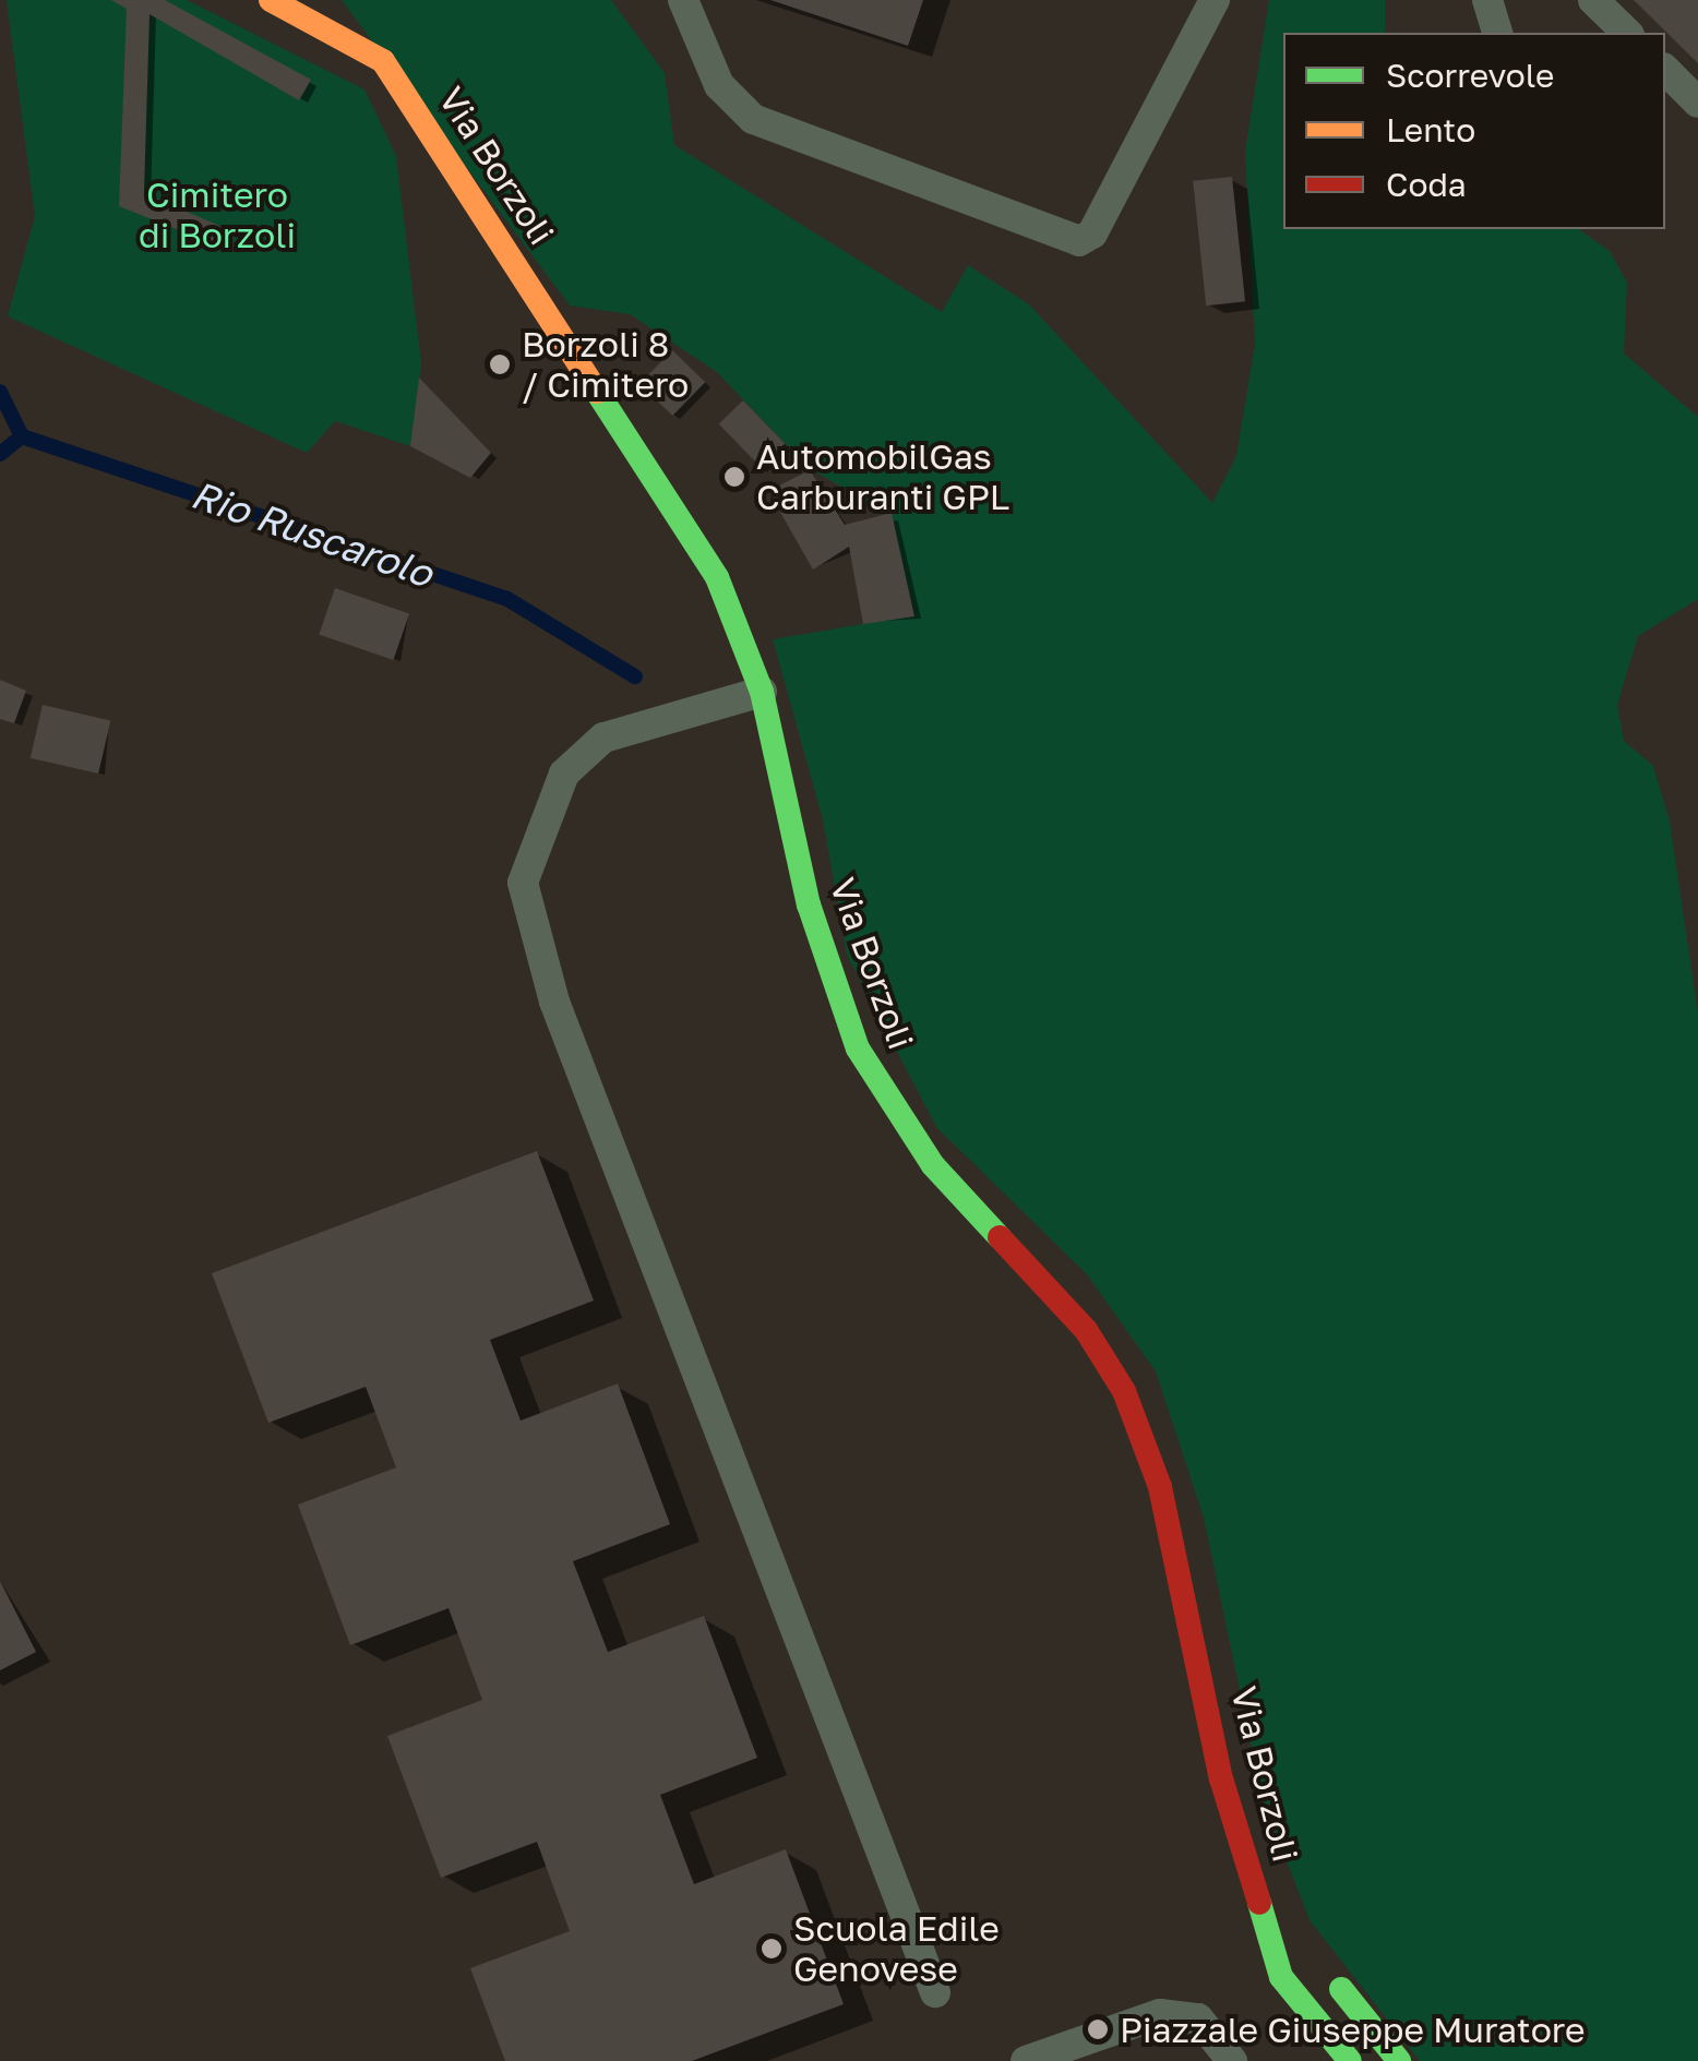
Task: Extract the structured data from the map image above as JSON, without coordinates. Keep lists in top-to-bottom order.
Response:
{
  "streets": {
    "main road": ["Via Borzoli"]
  },
  "water": ["Rio Ruscarolo"],
  "parks": ["Cimitero di Borzoli"],
  "places": [
    "Borzoli 8 / Cimitero",
    "AutomobilGas Carburanti GPL",
    "Scuola Edile Genovese",
    "Piazzale Giuseppe Muratore"
  ],
  "legend": ["Scorrevole", "Lento", "Coda"]
}
